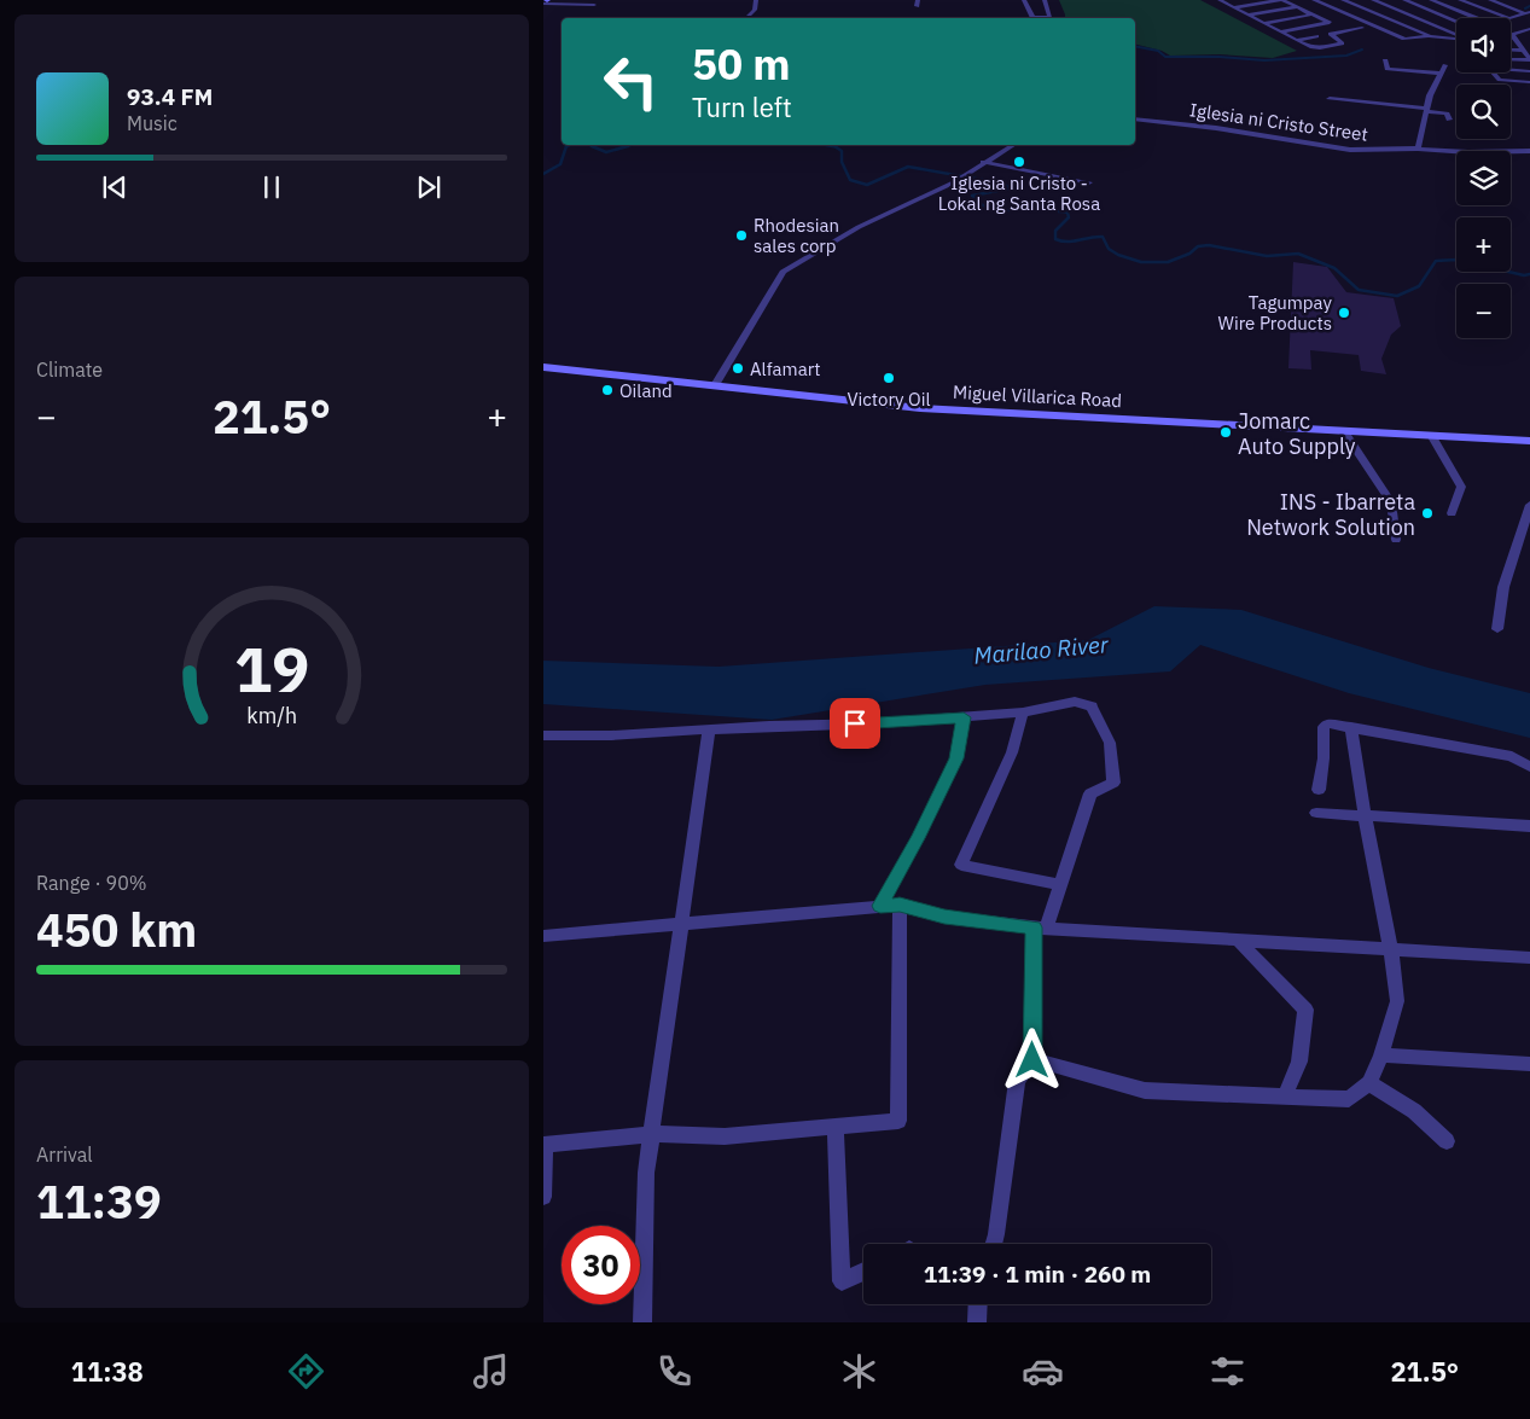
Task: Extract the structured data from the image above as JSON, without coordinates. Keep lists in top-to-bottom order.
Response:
{
  "streets": {
    "main road": ["Miguel Villarica Road"],
    "street": ["Iglesia ni Cristo Street"]
  },
  "water": ["Marilao River"],
  "places": [
    "Iglesia ni Cristo - Lokal ng Santa Rosa",
    "Rhodesian sales corp",
    "Tagumpay Wire Products",
    "Alfamart",
    "Victory Oil",
    "Oiland",
    "Jomarc Auto Supply",
    "INS - Ibarreta Network Solution"
  ],
  "page": {
    "map_buttons": ["+", "−"],
    "turn": ["50 m", "Turn left"],
    "song": ["93.4 FM", "Music"],
    "tile": [
      "Climate",
      ["Range · 90%", "450 km"],
      ["Arrival", "11:39"]
    ],
    "heat": ["−", "21.5°", "+"],
    "limit": "30",
    "trip": "11:39 · 1 min · 260 m",
    "tabs": ["11:38", "21.5°"],
    "gauge": ["19", "km/h"]
  }
}
